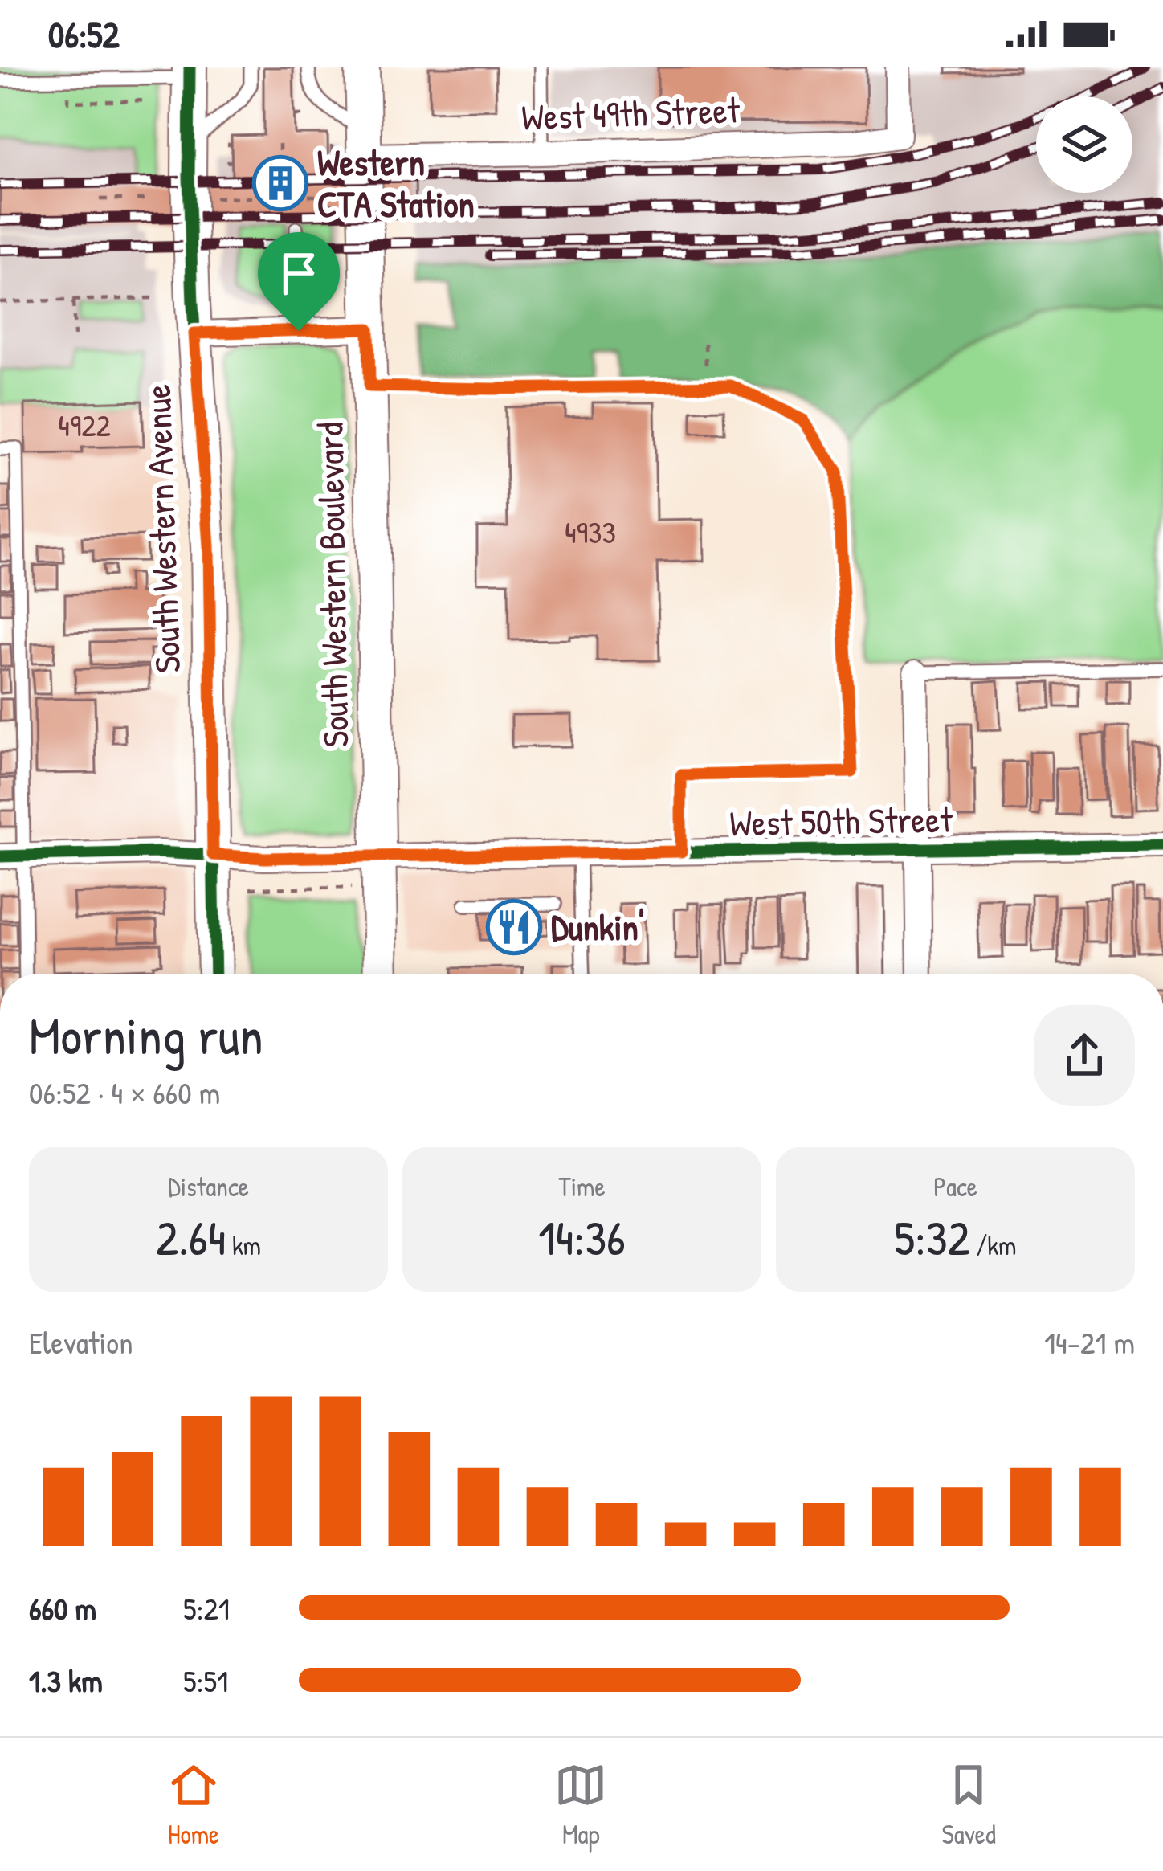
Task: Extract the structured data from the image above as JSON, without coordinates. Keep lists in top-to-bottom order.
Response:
{
  "streets": {
    "street": [
      "West 49th Street",
      "South Western Avenue",
      "South Western Boulevard",
      "West 50th Street"
    ]
  },
  "crossings": [
    ["West 49th Street", "South Western Boulevard"],
    ["South Western Avenue", "West 50th Street"],
    ["South Western Boulevard", "West 50th Street"]
  ],
  "places": {
    "building": ["Western CTA Station"],
    "restaurant": ["Dunkin'"]
  },
  "house_numbers": ["4922", "4933"],
  "page": {
    "status": "06:52",
    "heading": ["Morning run", "06:52 · 4 × 660 m"],
    "stats": [
      ["Distance", "2.64 km"],
      ["Time", "14:36"],
      ["Pace", "5:32 /km"]
    ],
    "chart": ["Elevation", "14–21 m"],
    "list": [
      {
        "name": "660 m",
        "note": "5:21"
      },
      {
        "name": "1.3 km",
        "note": "5:51"
      }
    ],
    "tabs": ["Home", "Map", "Saved"]
  }
}
